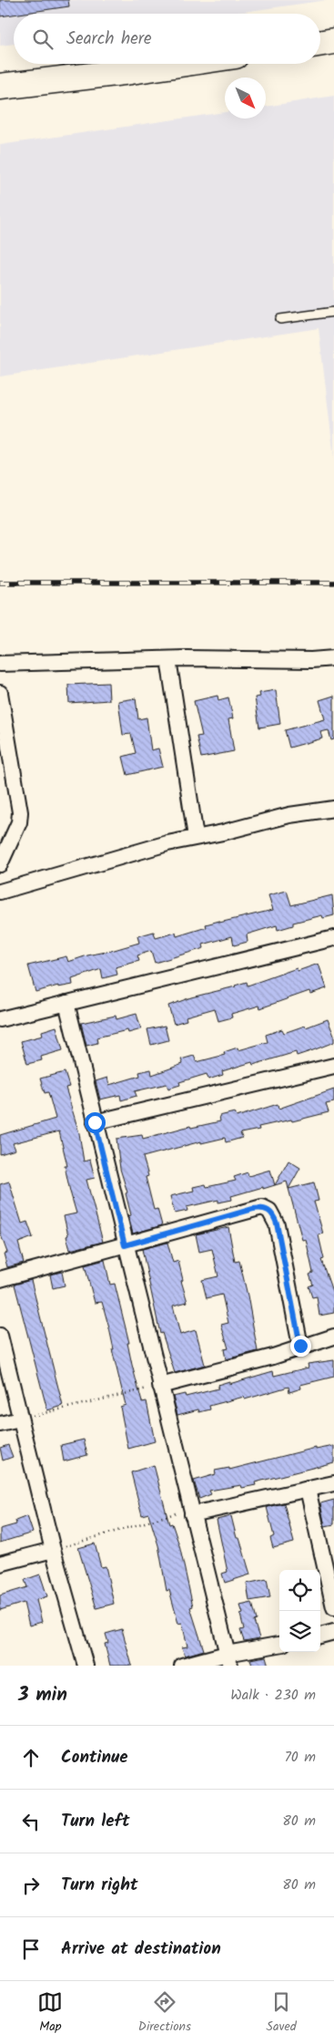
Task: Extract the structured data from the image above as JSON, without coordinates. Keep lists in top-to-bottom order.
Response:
{
  "north": "bottom right",
  "page": {
    "search": "Search here",
    "heading": ["3 min", "Walk · 230 m"],
    "list": [
      ["Continue", "70 m"],
      ["Turn left", "80 m"],
      ["Turn right", "80 m"],
      "Arrive at destination"
    ],
    "nav": ["Map", "Directions", "Saved"]
  }
}
